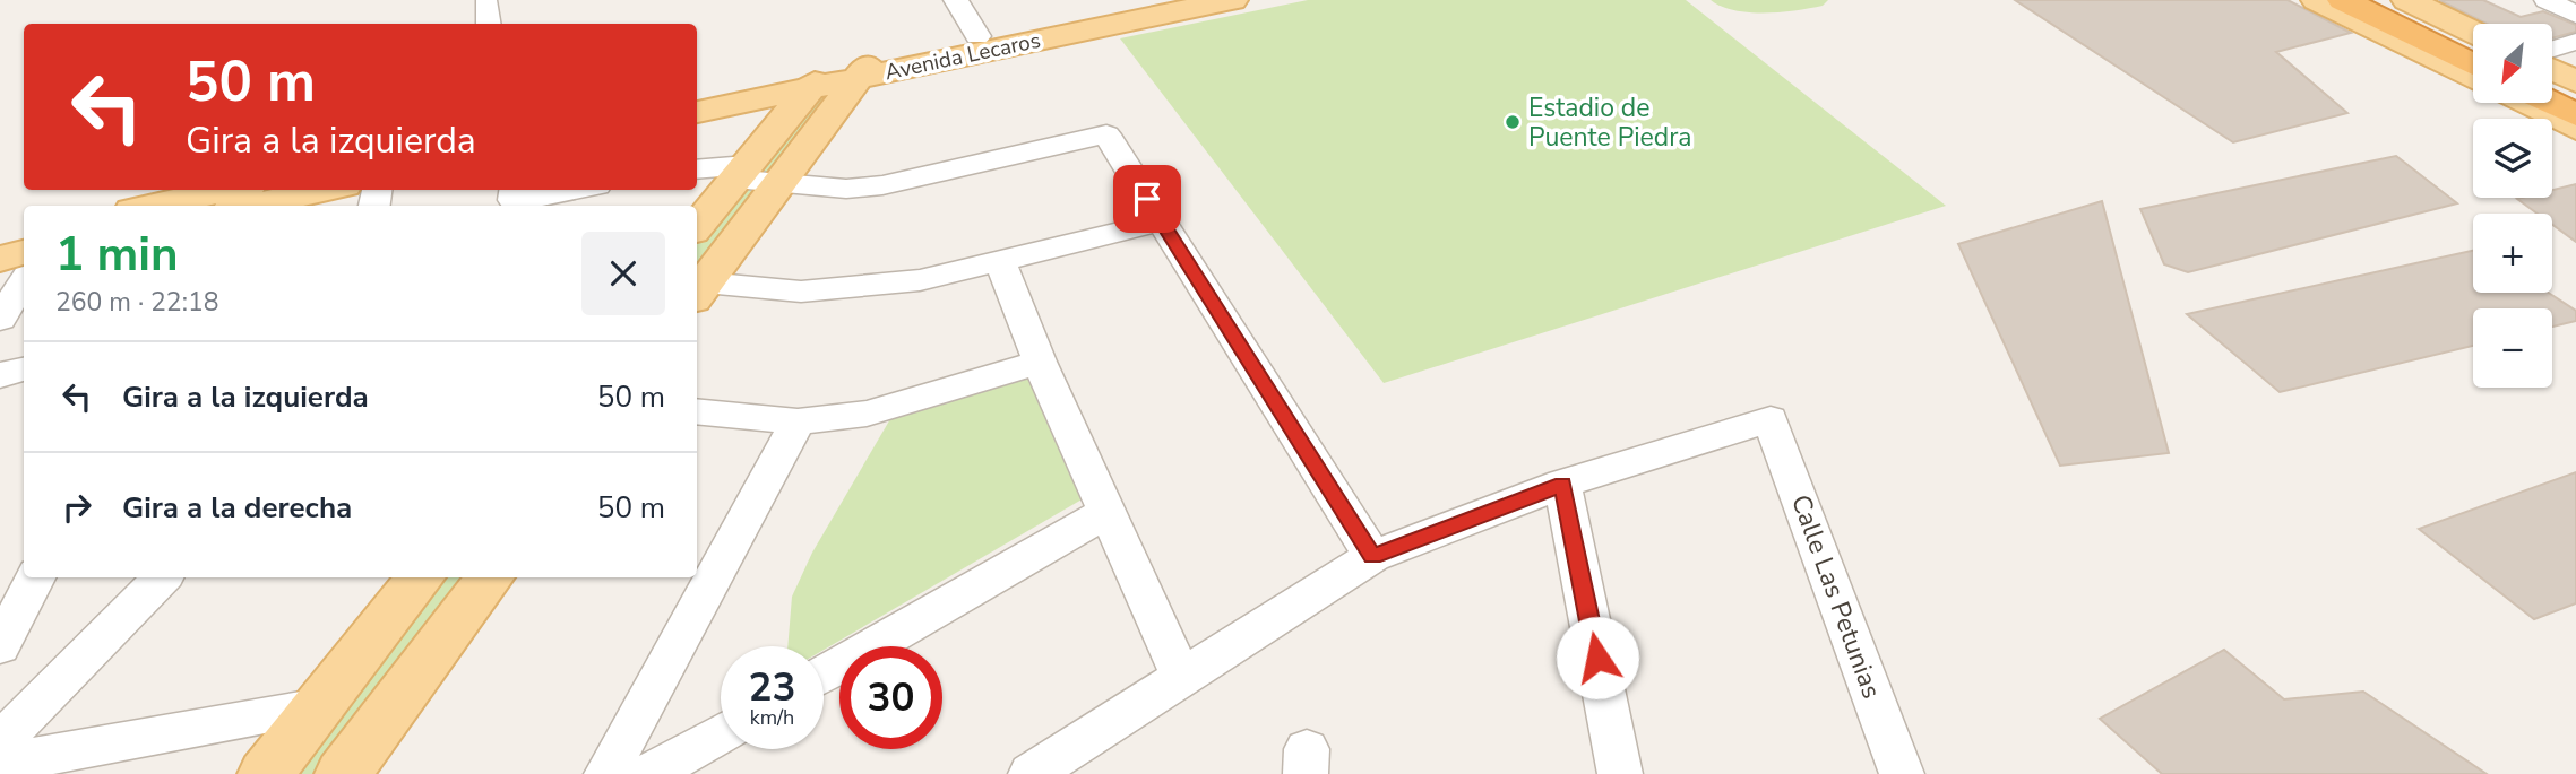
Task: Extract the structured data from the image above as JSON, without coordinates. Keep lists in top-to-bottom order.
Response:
{
  "streets": {
    "main road": ["Avenida Lecaros"],
    "street": ["Calle Las Petunias"]
  },
  "places": ["Estadio de Puente Piedra"],
  "north": "bottom left",
  "page": {
    "map_buttons": ["+", "−"],
    "turn": ["50 m", "Gira a la izquierda"],
    "heading": ["1 min", "260 m · 22:18"],
    "list": [
      {
        "name": "Gira a la izquierda",
        "value": "50 m"
      },
      {
        "name": "Gira a la derecha",
        "value": "50 m"
      }
    ],
    "speed": "23 km/h",
    "limit": "30"
  }
}
